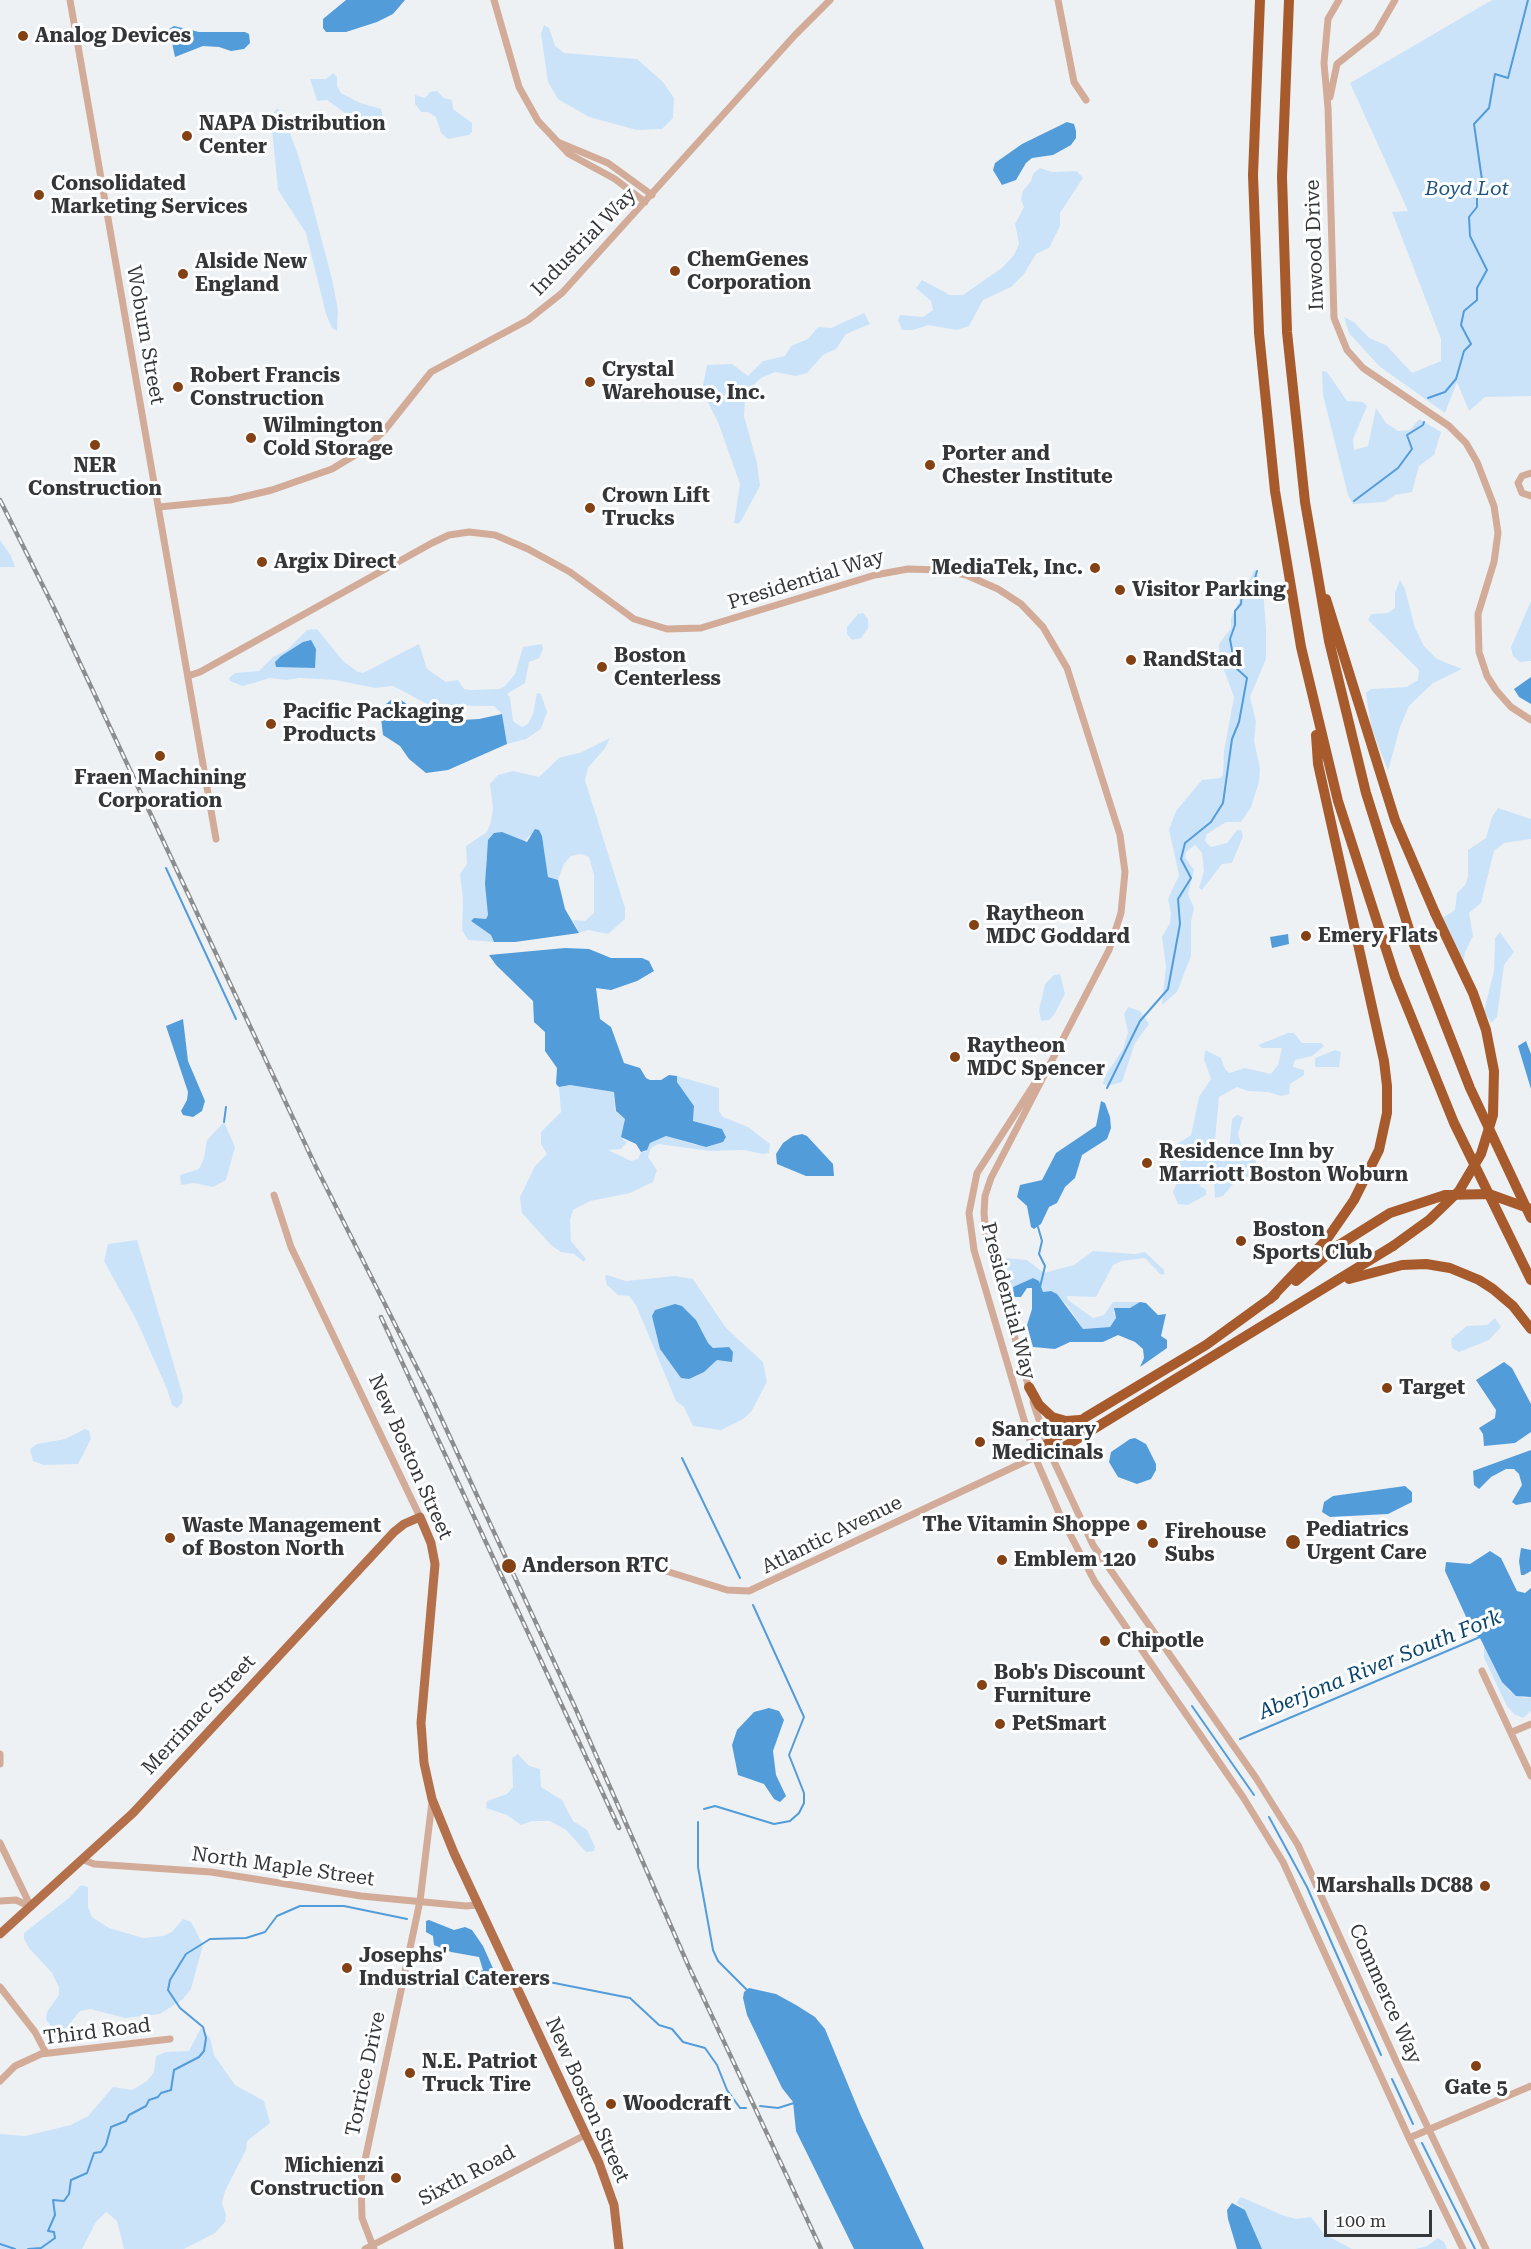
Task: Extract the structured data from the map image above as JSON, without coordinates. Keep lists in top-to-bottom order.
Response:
{
  "streets": {
    "main road": ["New Boston Street", "Merrimac Street"],
    "street": [
      "Industrial Way",
      "Inwood Drive",
      "Woburn Street",
      "Presidential Way",
      "Atlantic Avenue",
      "North Maple Street",
      "Commerce Way",
      "Third Road",
      "Torrice Drive",
      "Sixth Road"
    ]
  },
  "crossings": [
    ["Industrial Way", "Woburn Street"],
    ["Woburn Street", "Presidential Way"],
    ["Presidential Way", "Atlantic Avenue"],
    ["Presidential Way", "Commerce Way"],
    ["New Boston Street", "Merrimac Street"],
    ["New Boston Street", "North Maple Street"],
    ["New Boston Street", "Torrice Drive"],
    ["New Boston Street", "Sixth Road"],
    ["Atlantic Avenue", "Commerce Way"],
    ["Merrimac Street", "North Maple Street"],
    ["North Maple Street", "Torrice Drive"],
    ["Torrice Drive", "Sixth Road"]
  ],
  "water": ["Aberjona River South Fork"],
  "parks": ["Boyd Lot"],
  "places": [
    "Analog Devices",
    "NAPA Distribution Center",
    "Consolidated Marketing Services",
    "ChemGenes Corporation",
    "Alside New England",
    "Crystal Warehouse, Inc.",
    "Robert Francis Construction",
    "Wilmington Cold Storage",
    "NER Construction",
    "Porter and Chester Institute",
    "Crown Lift Trucks",
    "Argix Direct",
    "MediaTek, Inc.",
    "Visitor Parking",
    "RandStad",
    "Boston Centerless",
    "Pacific Packaging Products",
    "Fraen Machining Corporation",
    "Raytheon MDC Goddard",
    "Emery Flats",
    "Raytheon MDC Spencer",
    "Residence Inn by Marriott Boston Woburn",
    "Boston Sports Club",
    "Target",
    "Sanctuary Medicinals",
    "The Vitamin Shoppe",
    "Waste Management of Boston North",
    "Pediatrics Urgent Care",
    "Firehouse Subs",
    "Emblem 120",
    "Anderson RTC",
    "Chipotle",
    "Bob's Discount Furniture",
    "PetSmart",
    "Marshalls DC88",
    "Josephs' Industrial Caterers",
    "Gate 5",
    "N.E. Patriot Truck Tire",
    "Woodcraft",
    "Michienzi Construction"
  ],
  "scale_bar": "100 m"
}
